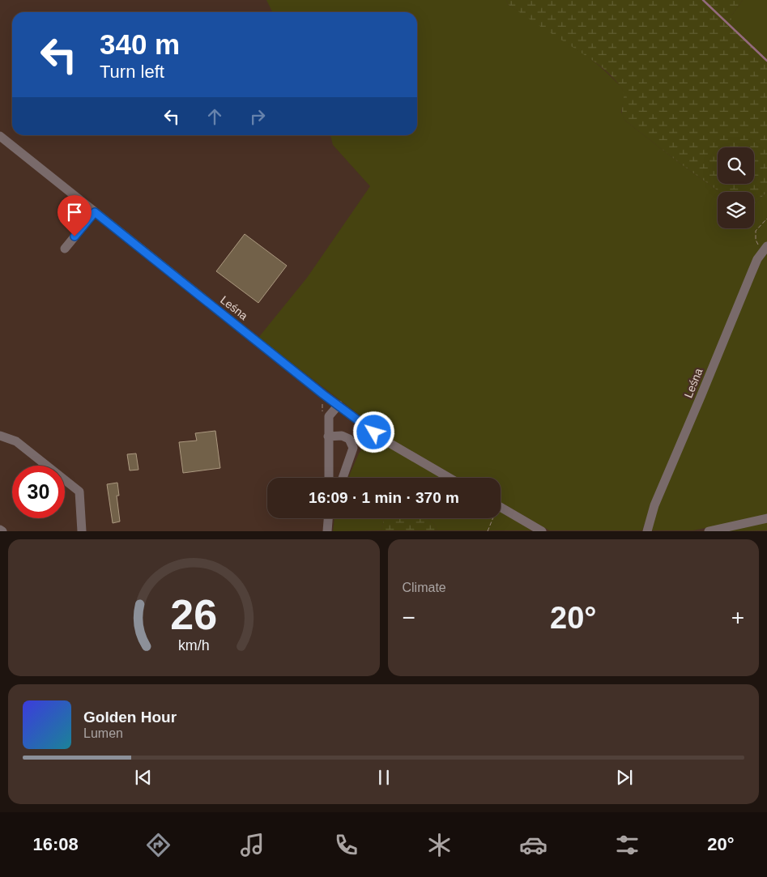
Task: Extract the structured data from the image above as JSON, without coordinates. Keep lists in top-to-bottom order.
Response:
{
  "streets": {
    "street": ["Leśna"]
  },
  "page": {
    "turn": ["340 m", "Turn left"],
    "limit": "30",
    "trip": "16:09 · 1 min · 370 m",
    "tile": "Climate",
    "heat": ["−", "20°", "+"],
    "song": ["Golden Hour", "Lumen"],
    "tabs": ["16:08", "20°"],
    "gauge": ["26", "km/h"]
  }
}
